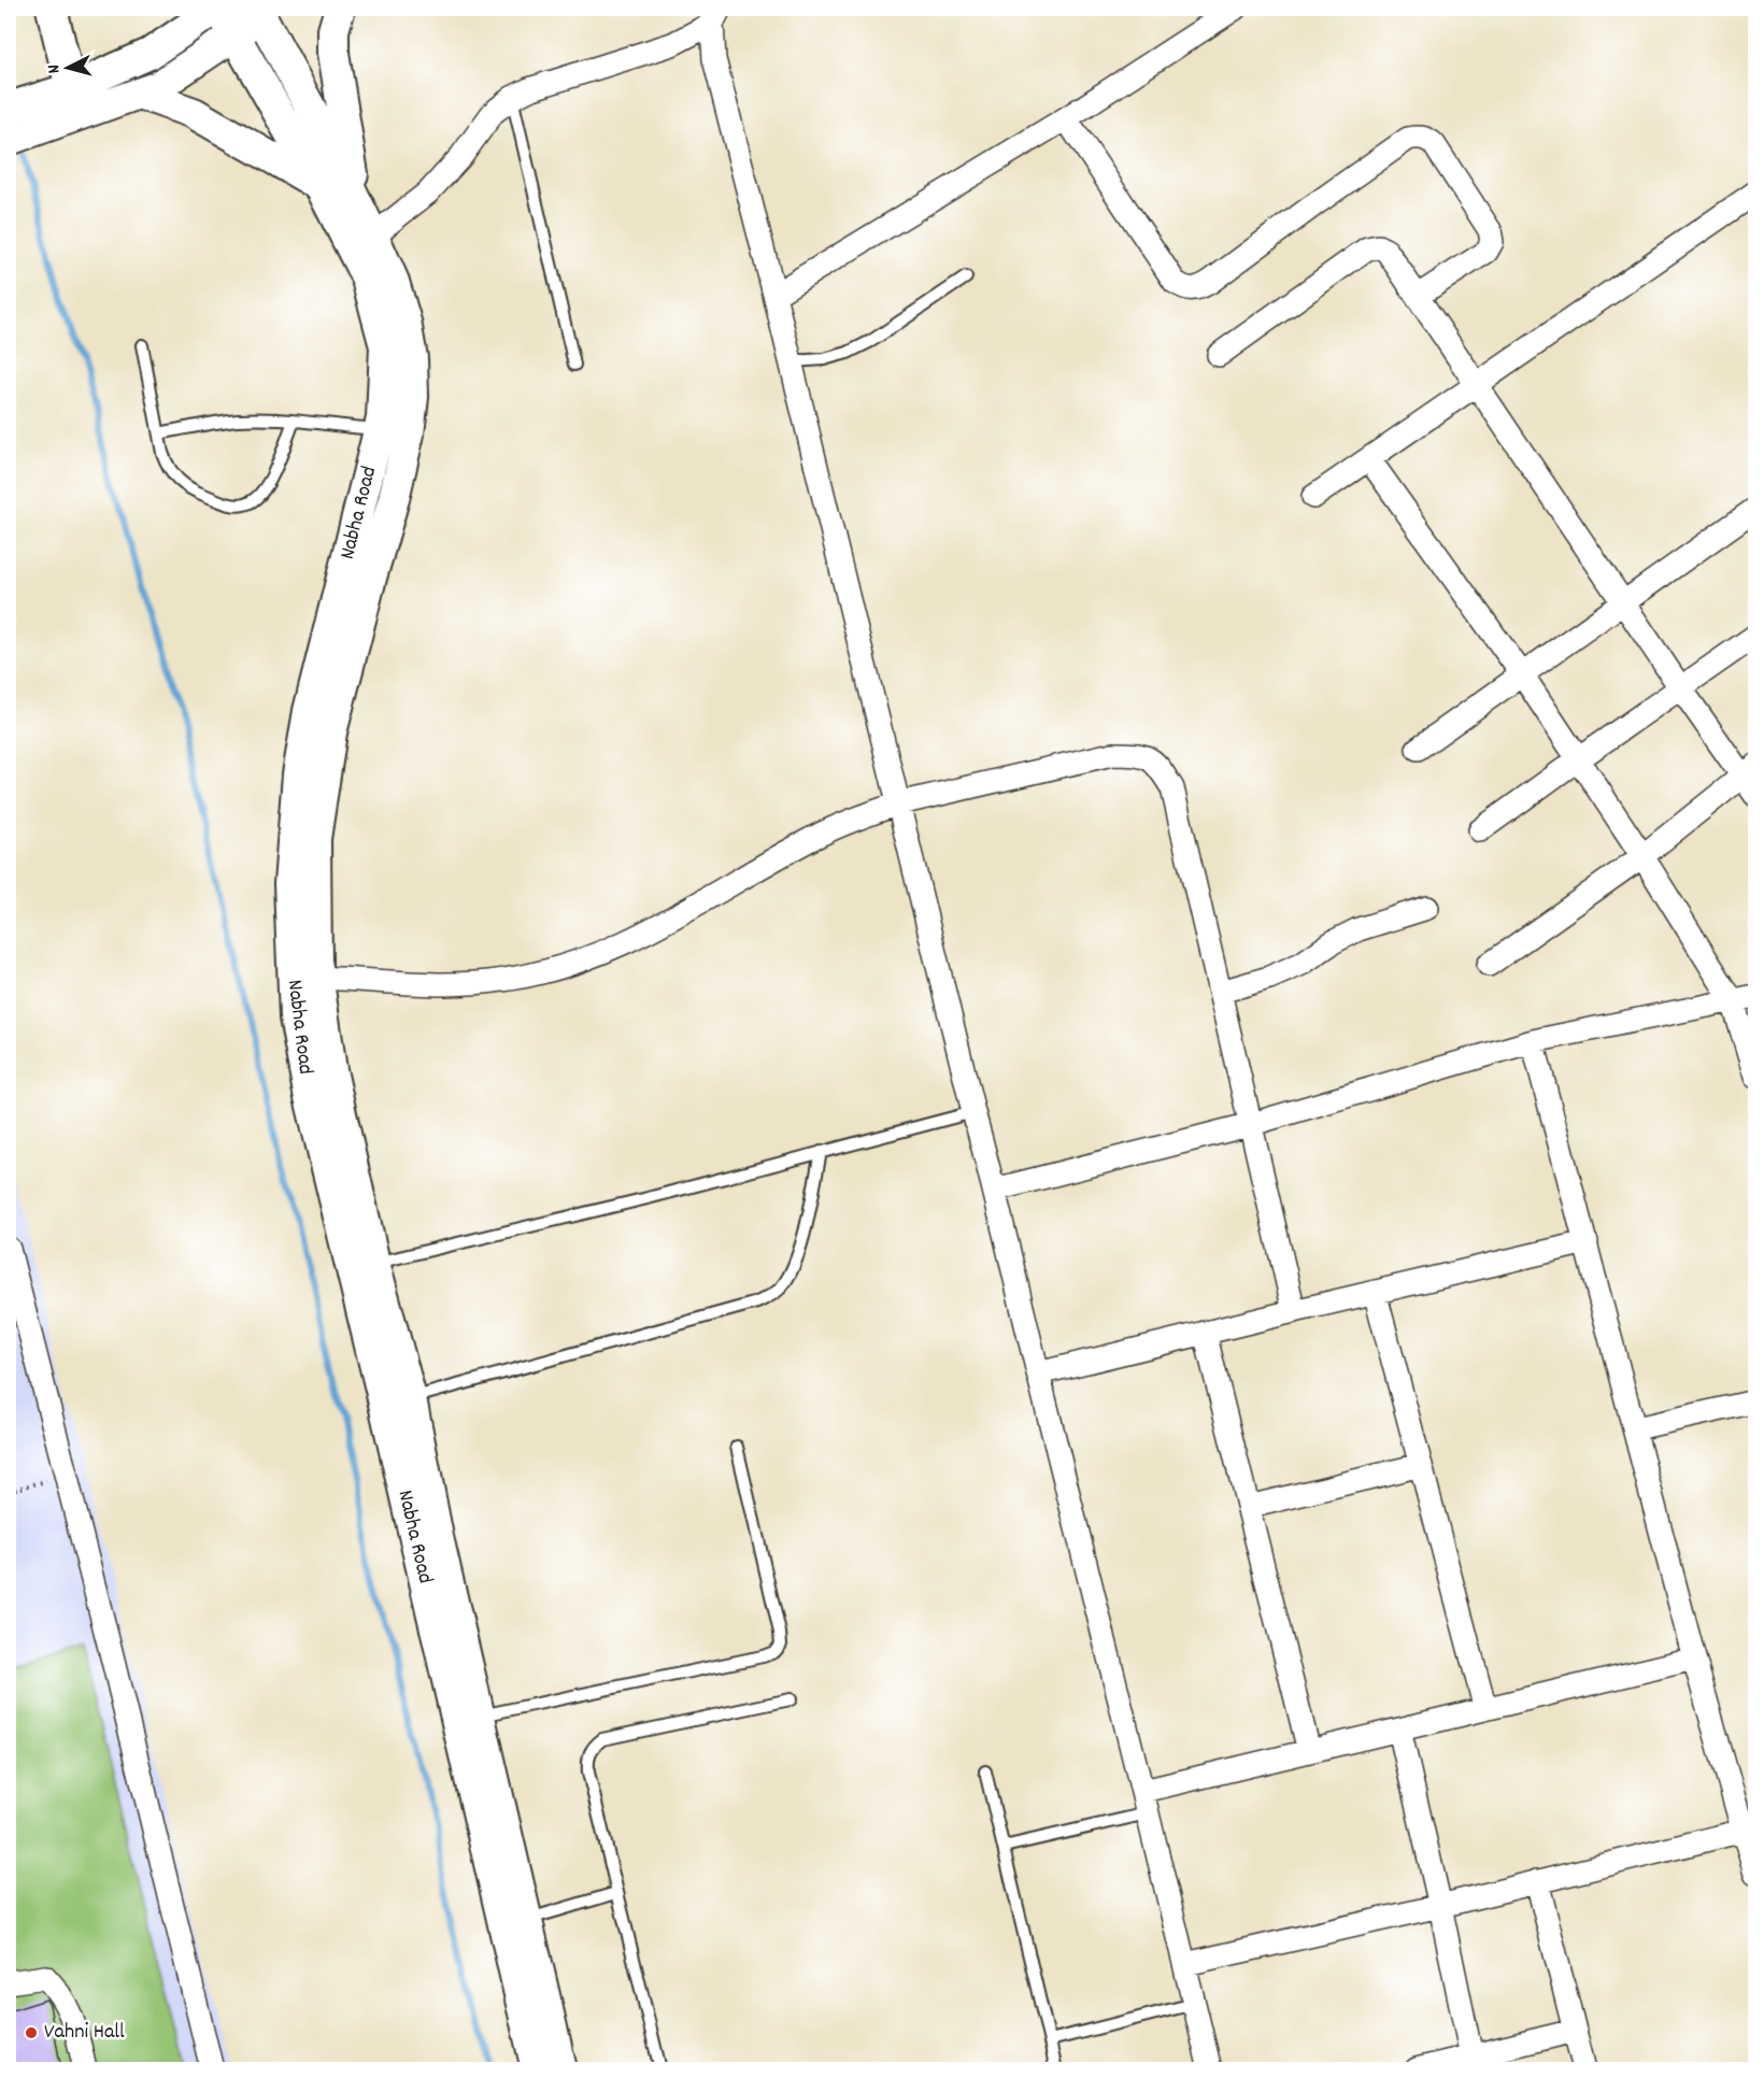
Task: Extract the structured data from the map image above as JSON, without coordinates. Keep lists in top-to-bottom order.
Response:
{
  "streets": {
    "main road": ["Nabha Road"]
  },
  "places": ["Vahni Hall"],
  "north": "left"
}
